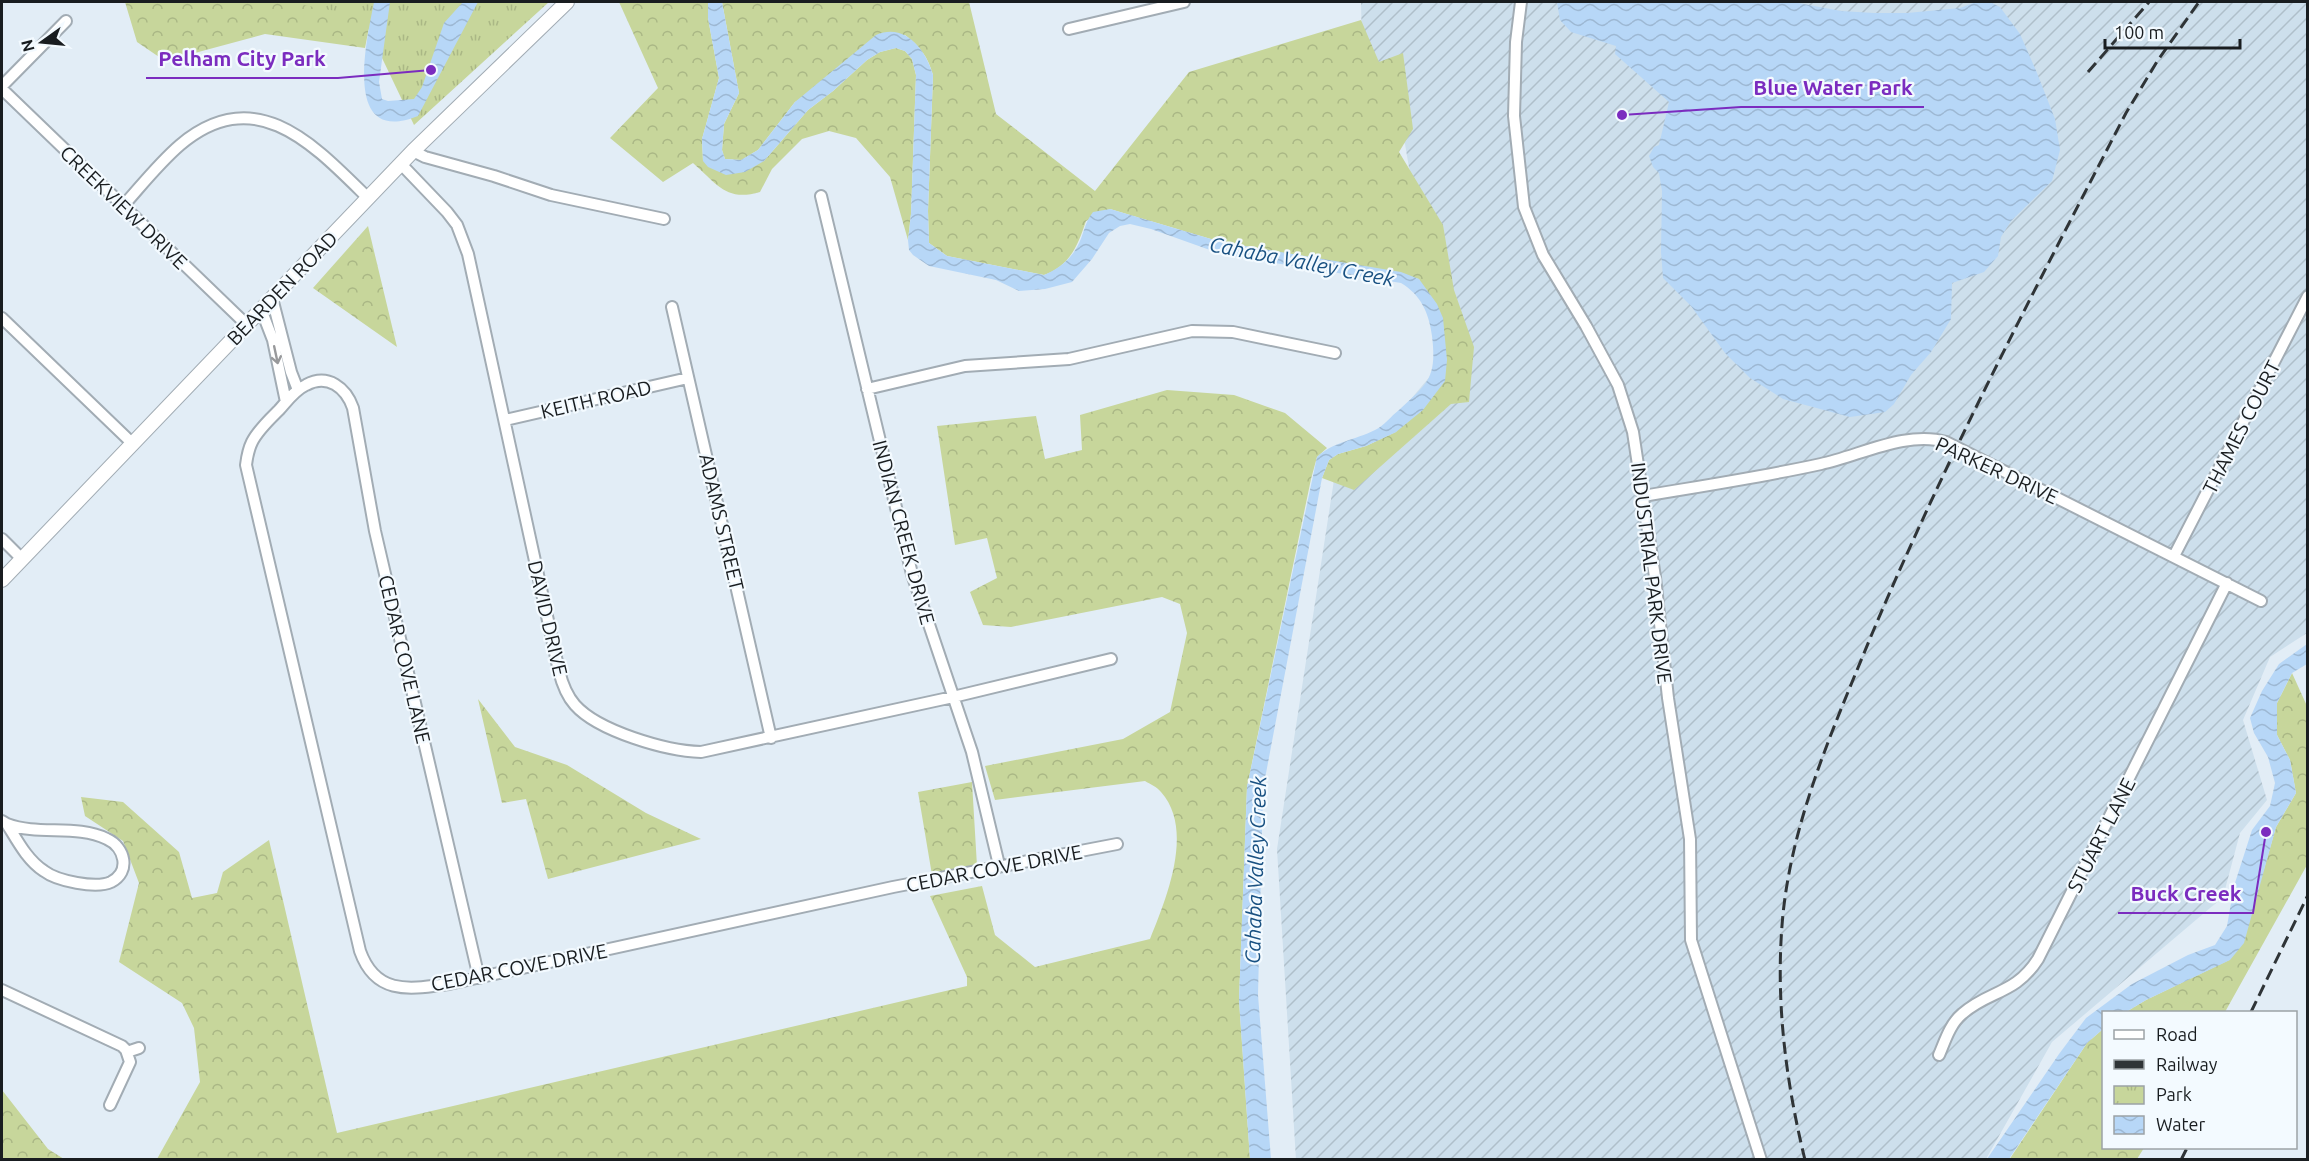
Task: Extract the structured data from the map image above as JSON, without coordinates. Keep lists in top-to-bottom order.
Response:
{
  "streets": {
    "street": [
      "CREEKVIEW DRIVE",
      "BEARDEN ROAD",
      "KEITH ROAD",
      "THAMES COURT",
      "PARKER DRIVE",
      "ADAMS STREET",
      "INDIAN CREEK DRIVE",
      "INDUSTRIAL PARK DRIVE",
      "DAVID DRIVE",
      "CEDAR COVE LANE",
      "STUART LANE",
      "CEDAR COVE DRIVE"
    ]
  },
  "crossings": [
    ["CREEKVIEW DRIVE", "BEARDEN ROAD"],
    ["BEARDEN ROAD", "DAVID DRIVE"],
    ["KEITH ROAD", "ADAMS STREET"],
    ["KEITH ROAD", "DAVID DRIVE"],
    ["THAMES COURT", "PARKER DRIVE"],
    ["PARKER DRIVE", "INDUSTRIAL PARK DRIVE"],
    ["PARKER DRIVE", "STUART LANE"],
    ["ADAMS STREET", "DAVID DRIVE"],
    ["INDIAN CREEK DRIVE", "DAVID DRIVE"],
    ["INDIAN CREEK DRIVE", "CEDAR COVE DRIVE"],
    ["CEDAR COVE LANE", "CEDAR COVE DRIVE"]
  ],
  "water": ["Cahaba Valley Creek"],
  "places": ["Pelham City Park", "Blue Water Park", "Buck Creek"],
  "legend": [
    "Road",
    "Railway",
    "Park",
    "Water"
  ],
  "scale_bar": "100 m",
  "north": "left"
}
